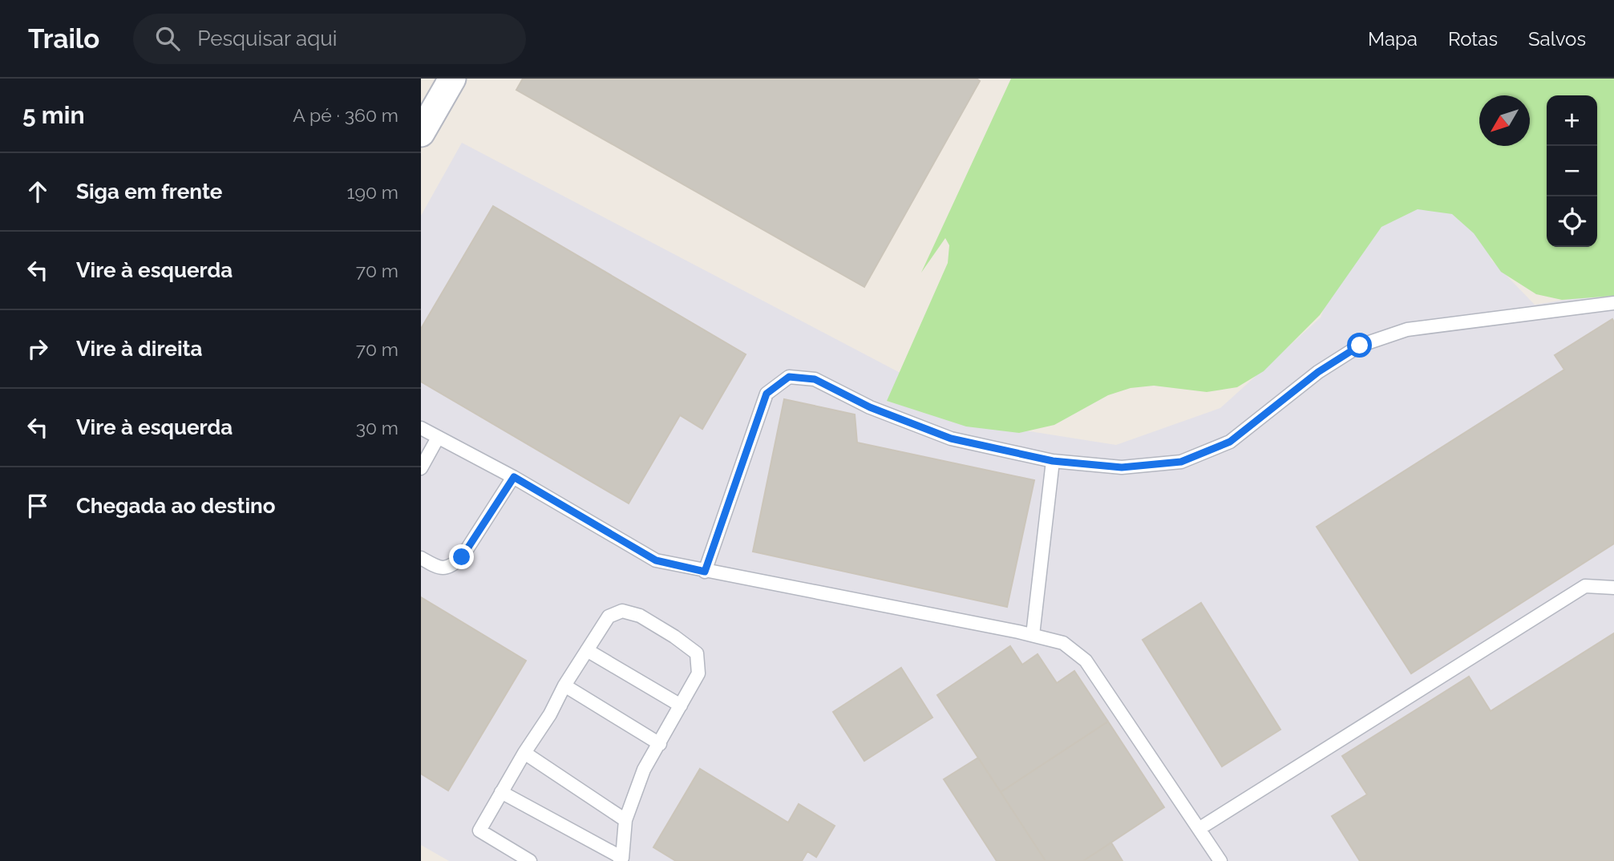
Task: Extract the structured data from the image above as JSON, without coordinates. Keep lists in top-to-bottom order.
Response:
{
  "north": "bottom left",
  "page": {
    "header": "Trailo",
    "search": "Pesquisar aqui",
    "nav": ["Mapa", "Rotas", "Salvos"],
    "heading": ["5 min", "A pé · 360 m"],
    "map_buttons": ["+", "−"],
    "list": [
      ["Siga em frente", "190 m"],
      ["Vire à esquerda", "70 m"],
      ["Vire à direita", "70 m"],
      ["Vire à esquerda", "30 m"],
      "Chegada ao destino"
    ]
  }
}
